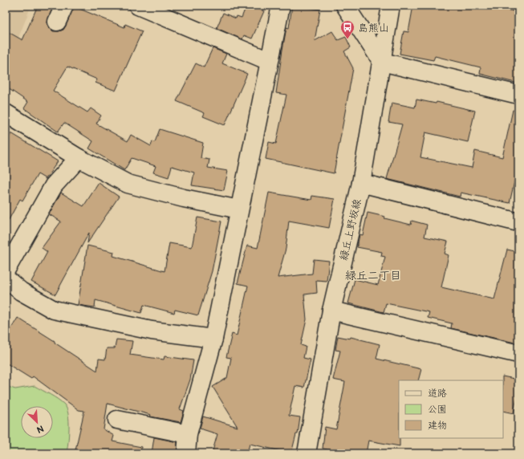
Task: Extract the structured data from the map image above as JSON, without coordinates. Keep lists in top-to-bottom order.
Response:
{
  "streets": {
    "street": ["緑丘上野坂線"]
  },
  "districts": ["緑丘二丁目"],
  "places": {
    "bus stop": ["島熊山"]
  },
  "legend": ["道路", "公園", "建物"],
  "north": "bottom right"
}
